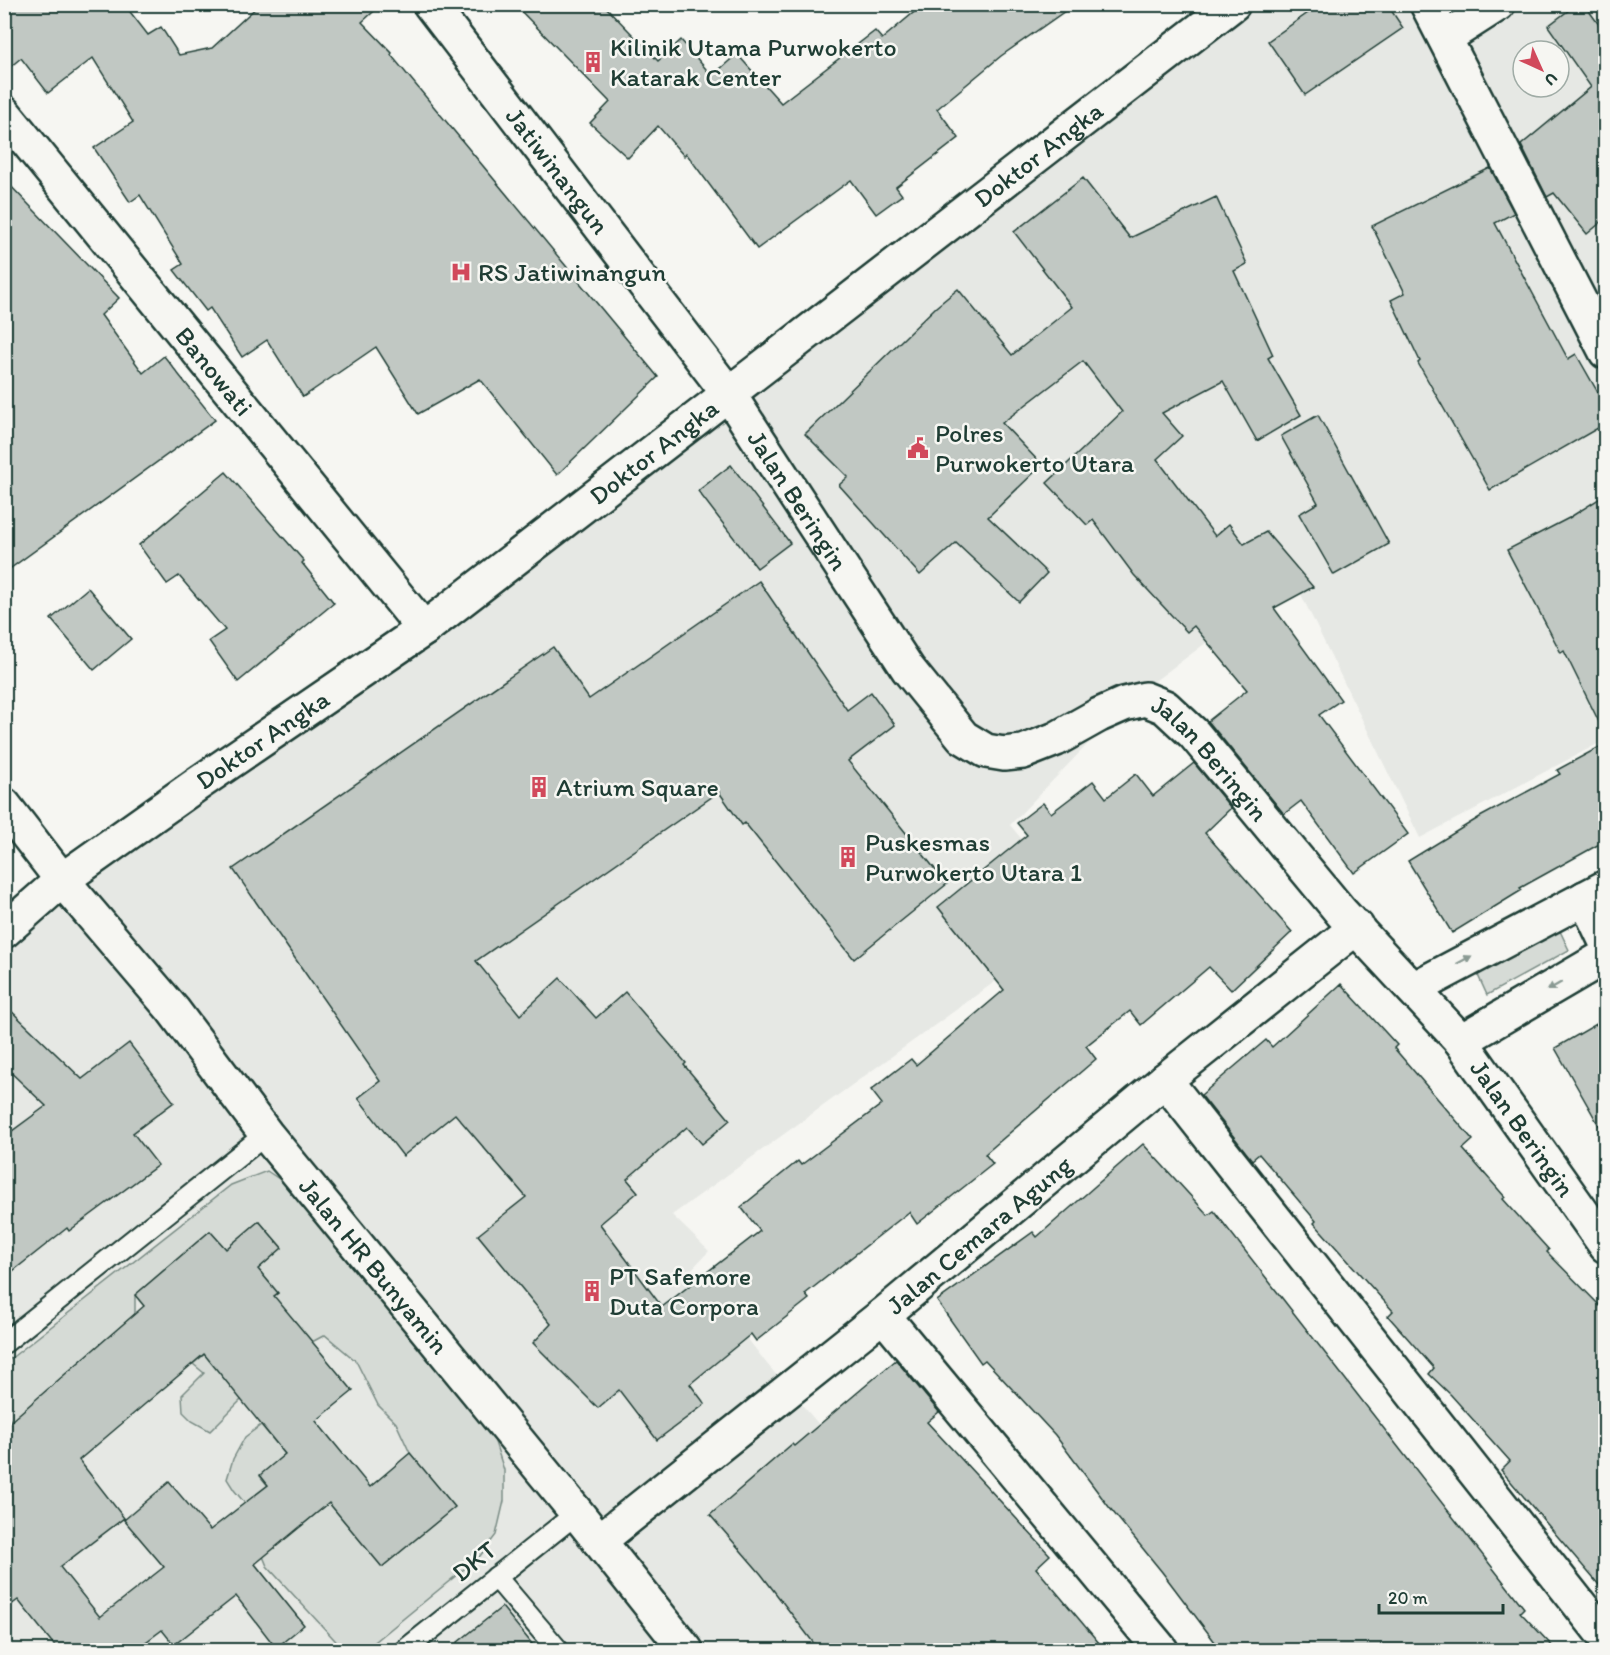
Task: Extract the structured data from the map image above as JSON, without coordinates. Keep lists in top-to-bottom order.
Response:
{
  "streets": {
    "street": [
      "Doktor Angka",
      "Jatiwinangun",
      "Banowati",
      "Jalan Beringin",
      "Jalan Cemara Agung",
      "Jalan HR Bunyamin"
    ],
    "lane": ["DKT"]
  },
  "crossings": [
    ["Doktor Angka", "Jatiwinangun"],
    ["Doktor Angka", "Banowati"],
    ["Doktor Angka", "Jalan Beringin"],
    ["Doktor Angka", "Jalan HR Bunyamin"],
    ["Jatiwinangun", "Jalan Beringin"],
    ["Jalan Beringin", "Jalan Cemara Agung"],
    ["Jalan Cemara Agung", "Jalan HR Bunyamin"],
    ["Jalan HR Bunyamin", "DKT"]
  ],
  "places": {
    "building": [
      "Kilinik Utama Purwokerto Katarak Center",
      "Atrium Square",
      "Puskesmas Purwokerto Utara 1",
      "PT Safemore Duta Corpora"
    ],
    "hospital": ["RS Jatiwinangun"],
    "public building": ["Polres Purwokerto Utara"]
  },
  "scale_bar": "20 m",
  "north": "bottom right"
}
